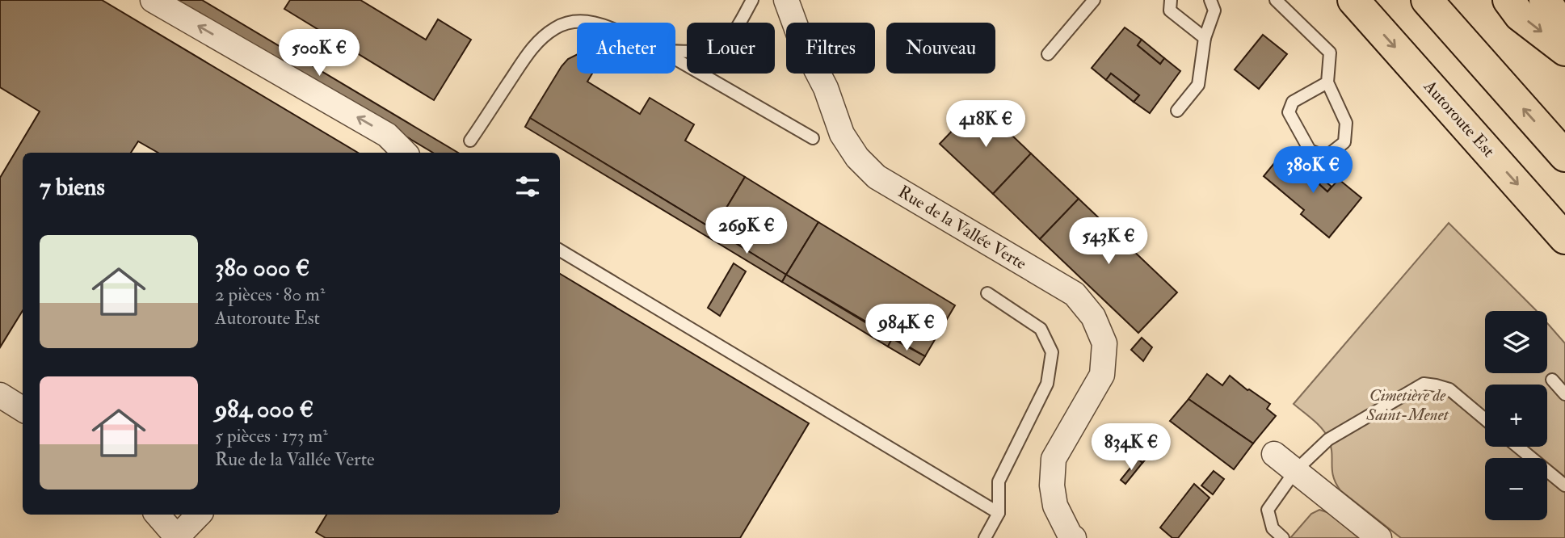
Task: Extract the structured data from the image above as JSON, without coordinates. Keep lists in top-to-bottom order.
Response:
{
  "streets": {
    "main road": ["Autoroute Est"],
    "street": ["Rue de la Vallée Verte"]
  },
  "parks": ["Cimetière de Saint-Menet"],
  "page": {
    "chip": [
      "Acheter",
      "Louer",
      "Filtres",
      "Nouveau"
    ],
    "price": [
      "500K €",
      "418K €",
      "380K €",
      "269K €",
      "543K €",
      "984K €",
      "834K €"
    ],
    "heading": "7 biens",
    "list": [
      {
        "name": "380 000 €",
        "note": "2 pièces · 80 m² · Autoroute Est"
      },
      {
        "name": "984 000 €",
        "note": "5 pièces · 173 m² · Rue de la Vallée Verte"
      }
    ],
    "map_buttons": ["+", "−"]
  }
}
